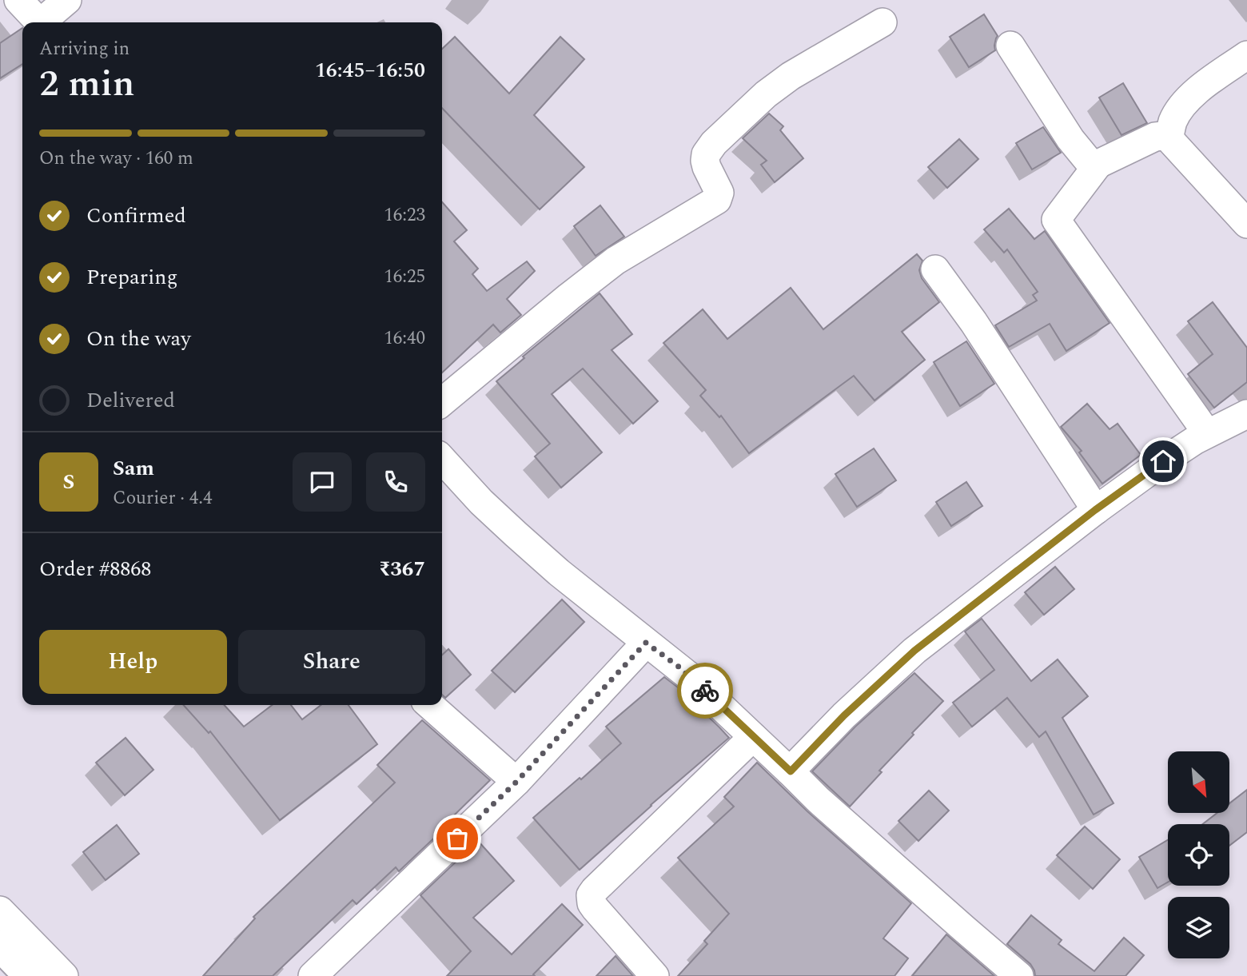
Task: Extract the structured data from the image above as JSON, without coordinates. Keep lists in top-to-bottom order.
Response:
{
  "north": "bottom right",
  "page": {
    "heading": ["2 min", "Arriving in", "16:45–16:50"],
    "panel": [
      "Sam",
      "Courier · 4.4",
      "Order #8868",
      "₹367"
    ],
    "bar": "On the way · 160 m",
    "list": [
      ["Confirmed", "16:23"],
      ["Preparing", "16:25"],
      ["On the way", "16:40"],
      "Delivered"
    ],
    "round": "S",
    "buttons": ["Help", "Share"]
  }
}
